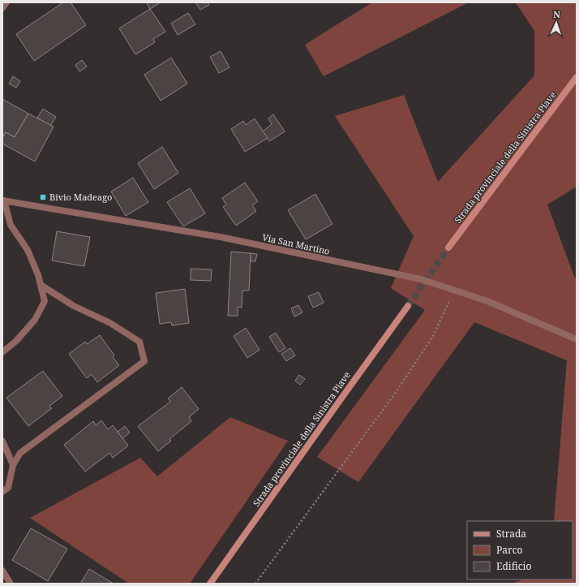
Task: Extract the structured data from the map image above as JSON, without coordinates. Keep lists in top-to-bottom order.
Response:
{
  "streets": {
    "main road": ["Strada provinciale della Sinistra Piave"],
    "street": ["Via San Martino"]
  },
  "places": {
    "transit": ["Bivio Madeago"]
  },
  "legend": ["Strada", "Parco", "Edificio"],
  "north": "top"
}
